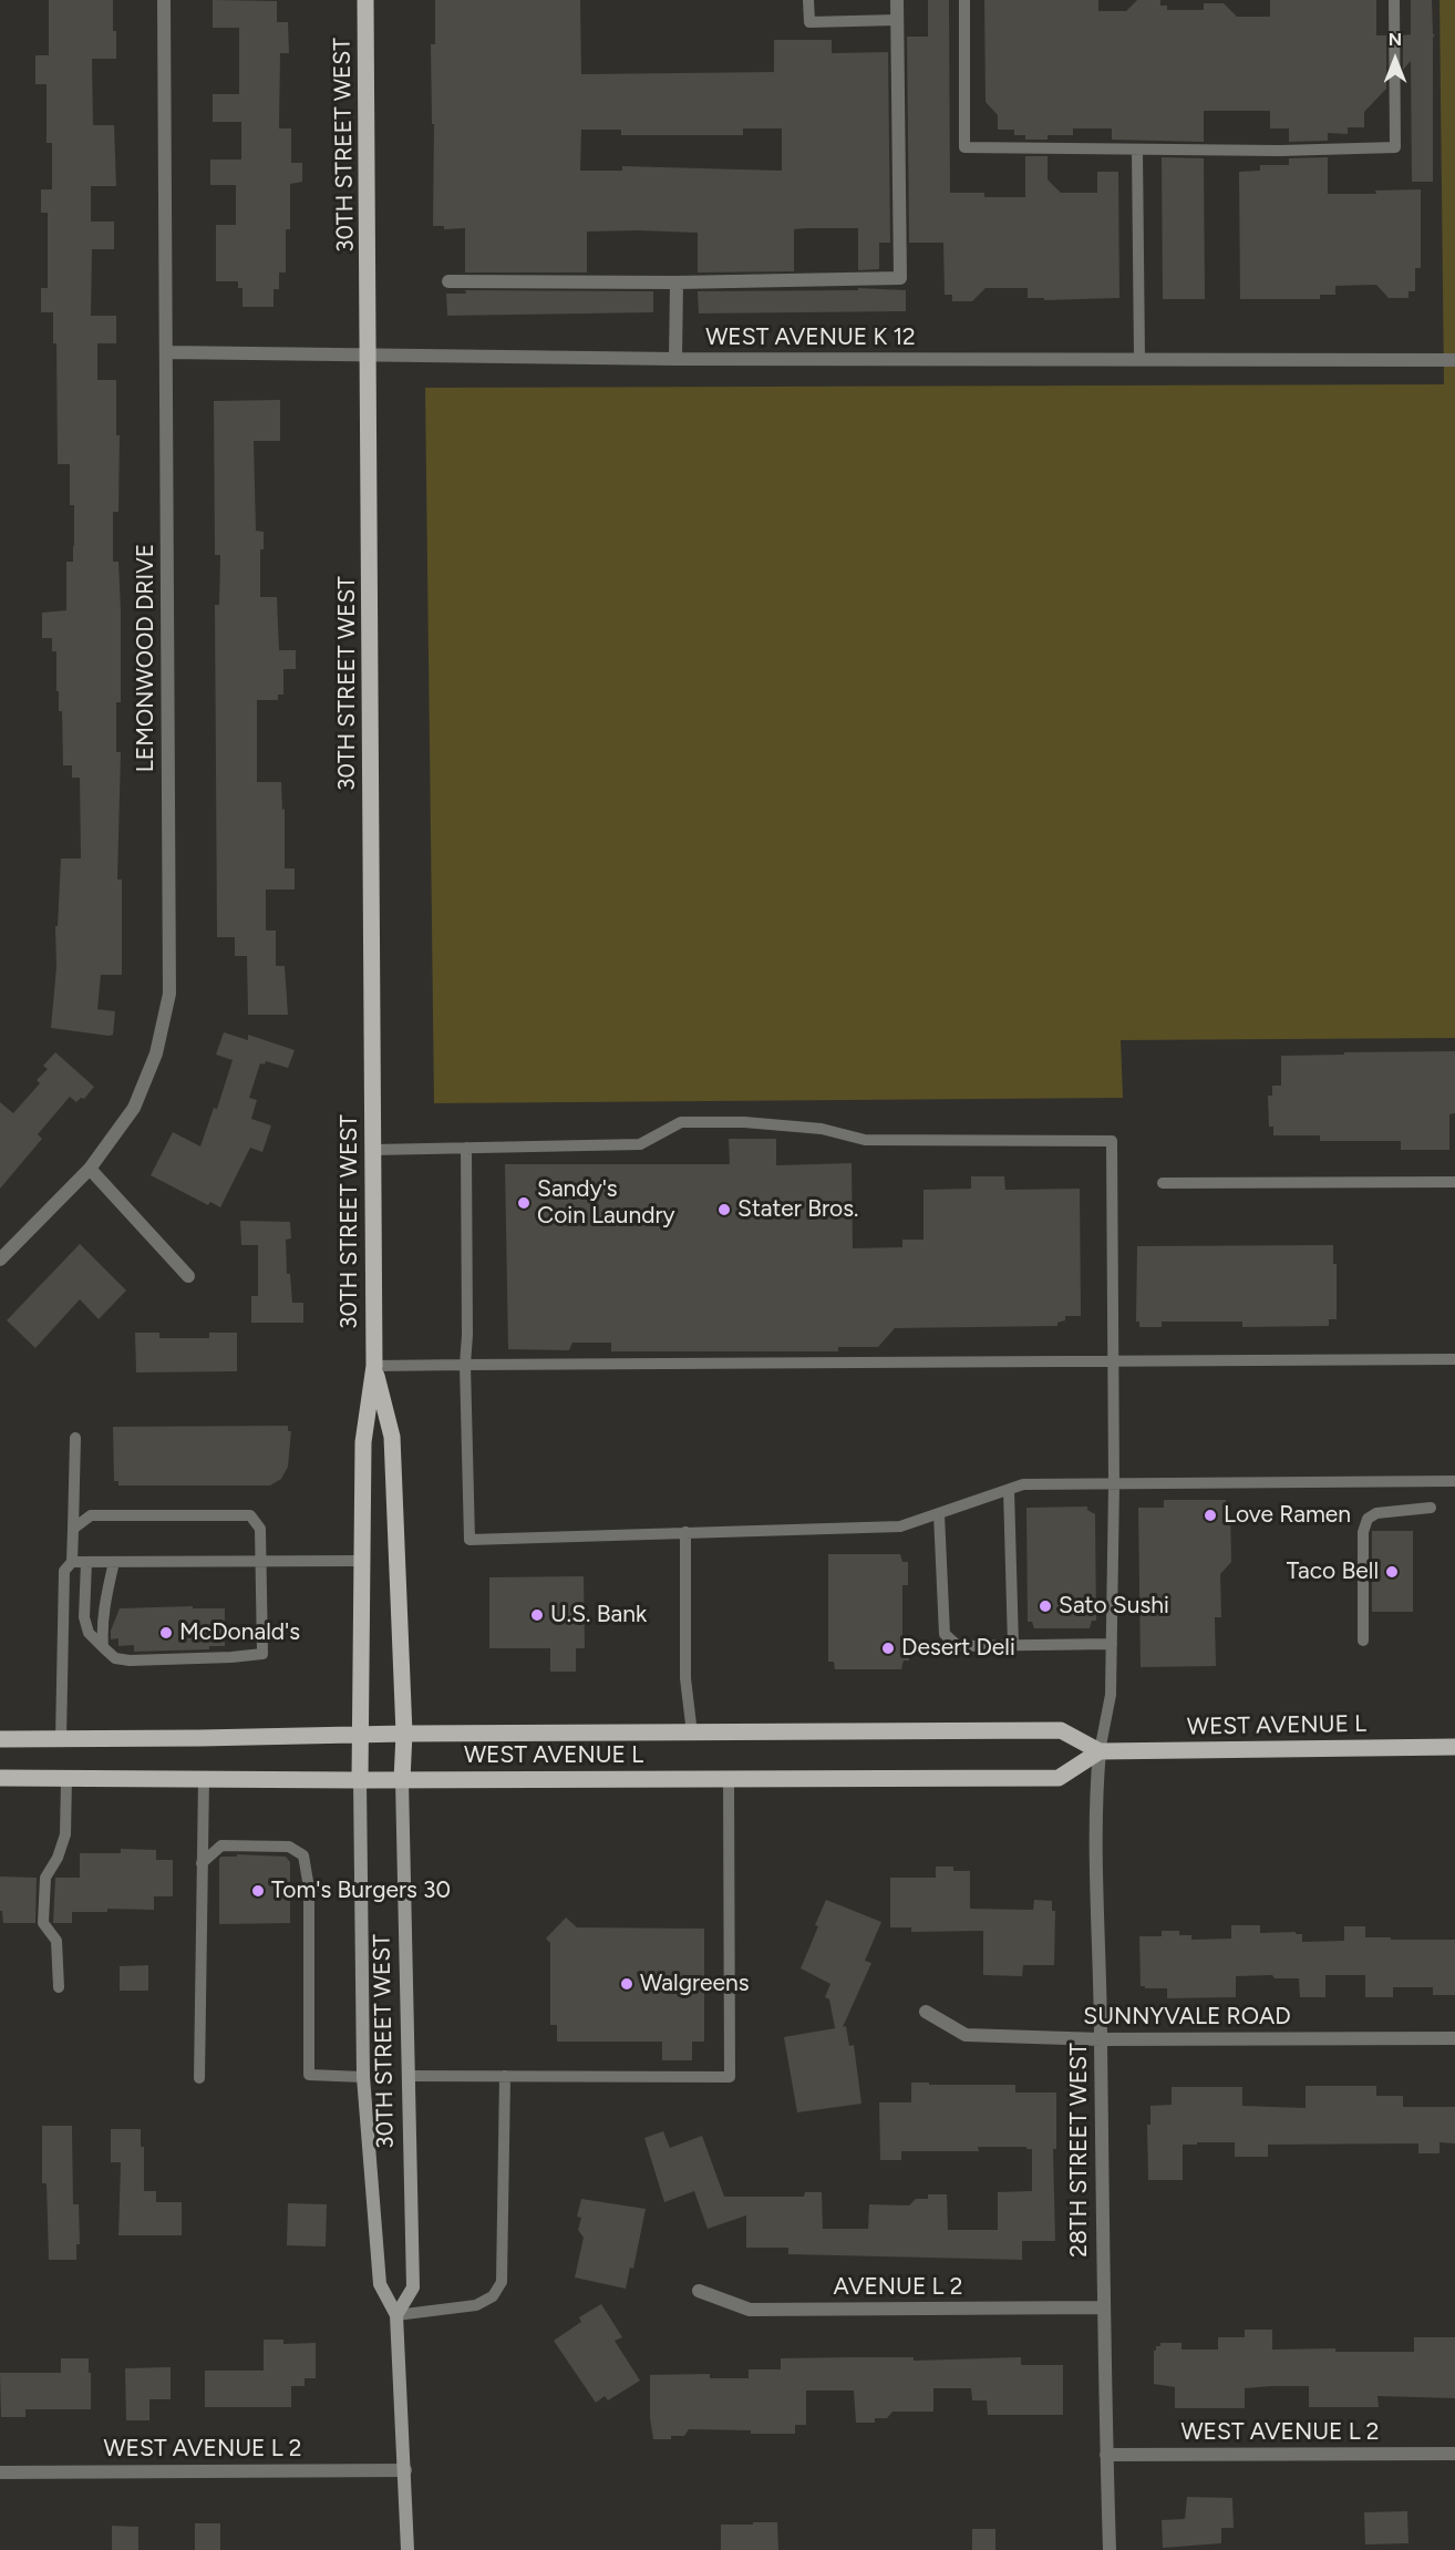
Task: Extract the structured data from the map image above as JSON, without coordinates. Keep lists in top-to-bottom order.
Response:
{
  "streets": {
    "main road": ["30TH STREET WEST", "WEST AVENUE L"],
    "street": [
      "WEST AVENUE K 12",
      "LEMONWOOD DRIVE",
      "SUNNYVALE ROAD",
      "28TH STREET WEST",
      "AVENUE L 2",
      "WEST AVENUE L 2"
    ]
  },
  "crossings": [
    ["30TH STREET WEST", "WEST AVENUE K 12"],
    ["30TH STREET WEST", "WEST AVENUE L"],
    ["30TH STREET WEST", "WEST AVENUE L 2"],
    ["WEST AVENUE K 12", "LEMONWOOD DRIVE"],
    ["WEST AVENUE L", "28TH STREET WEST"],
    ["SUNNYVALE ROAD", "28TH STREET WEST"],
    ["28TH STREET WEST", "AVENUE L 2"],
    ["28TH STREET WEST", "WEST AVENUE L 2"]
  ],
  "places": [
    "Sandy's Coin Laundry",
    "Stater Bros.",
    "Love Ramen",
    "Taco Bell",
    "Sato Sushi",
    "U.S. Bank",
    "McDonald's",
    "Desert Deli",
    "Tom's Burgers 30",
    "Walgreens"
  ],
  "north": "top"
}
